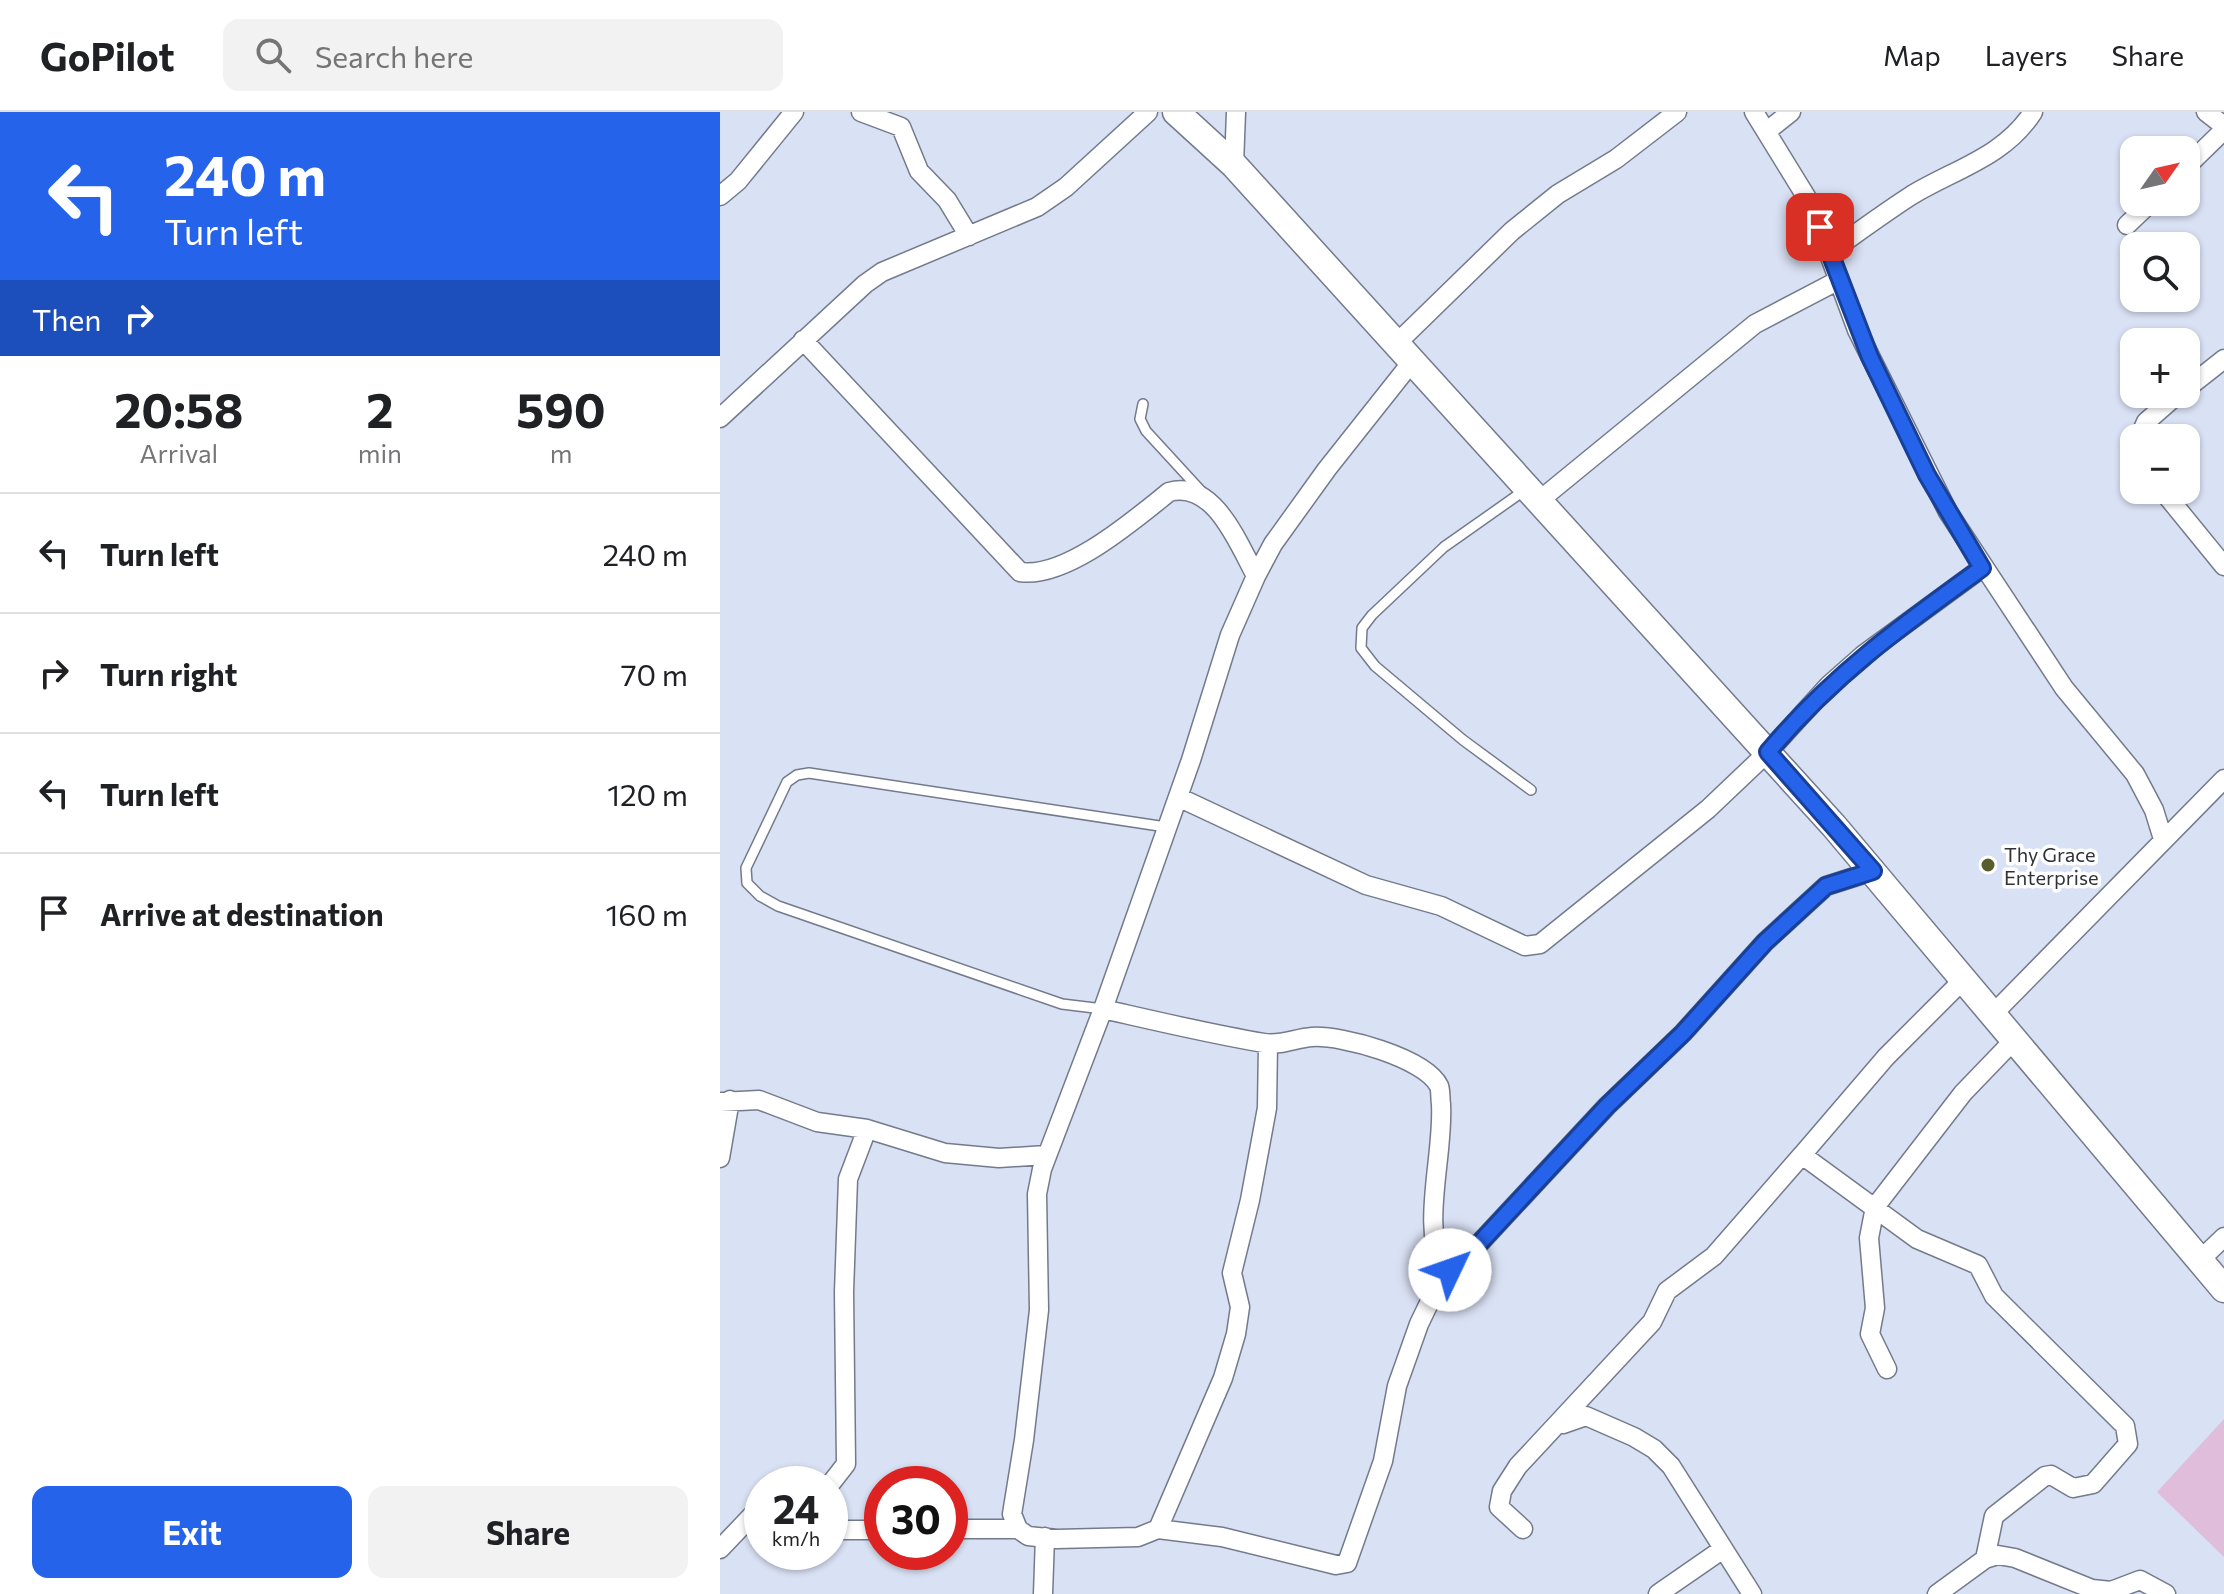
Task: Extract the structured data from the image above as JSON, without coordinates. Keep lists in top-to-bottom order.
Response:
{
  "places": ["Thy Grace Enterprise"],
  "north": "top right",
  "page": {
    "header": "GoPilot",
    "search": "Search here",
    "nav": ["Map", "Layers", "Share"],
    "turn": ["240 m", "Turn left"],
    "map_buttons": ["+", "−"],
    "then": "Then",
    "eta": [
      "20:58",
      "Arrival",
      "2",
      "min",
      "590",
      "m"
    ],
    "list": [
      {
        "name": "Turn left",
        "value": "240 m"
      },
      {
        "name": "Turn right",
        "value": "70 m"
      },
      {
        "name": "Turn left",
        "value": "120 m"
      },
      {
        "name": "Arrive at destination",
        "value": "160 m"
      }
    ],
    "speed": "24 km/h",
    "limit": "30",
    "buttons": ["Exit", "Share"]
  }
}
